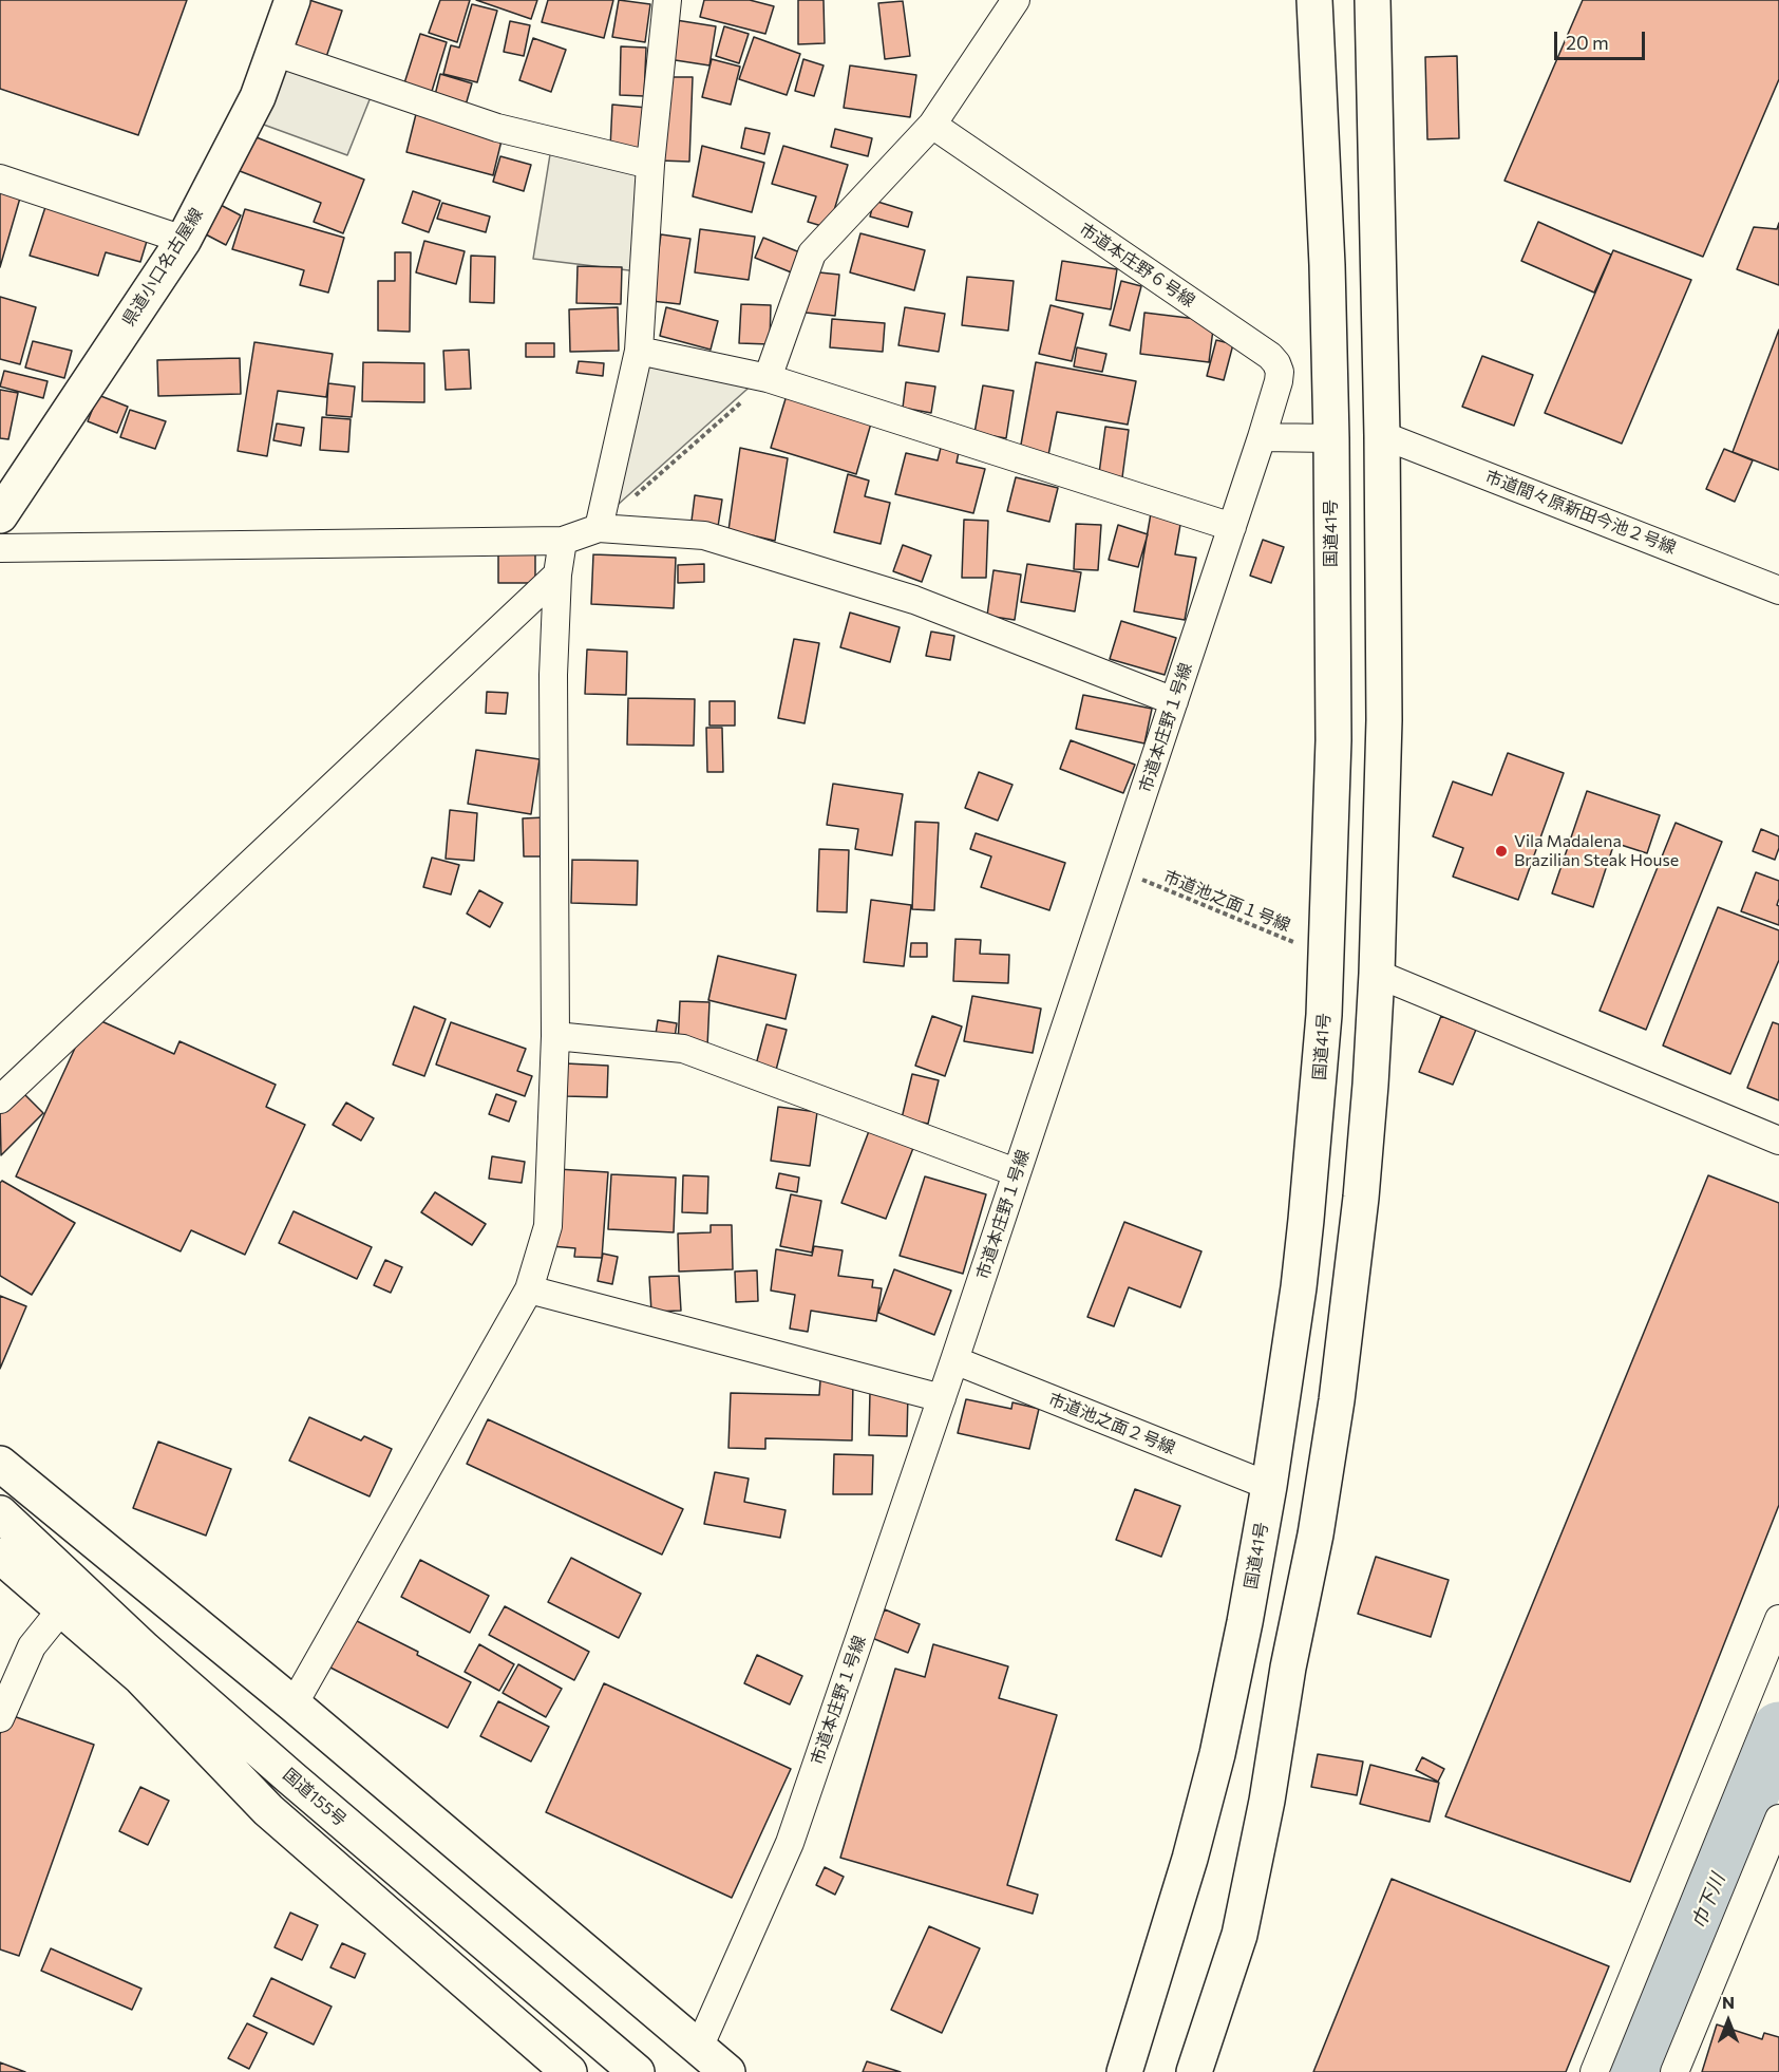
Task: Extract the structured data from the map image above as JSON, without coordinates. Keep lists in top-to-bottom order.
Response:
{
  "streets": {
    "main road": ["県道小口名古屋線", "国道41号", "国道155号"],
    "street": [
      "市道本庄野６号線",
      "市道間々原新田今池２号線",
      "市道本庄野１号線",
      "市道池之面２号線"
    ],
    "path": ["市道池之面１号線"]
  },
  "crossings": [
    ["市道本庄野６号線", "市道本庄野１号線"],
    ["国道41号", "市道池之面１号線"],
    ["国道41号", "市道池之面２号線"],
    ["市道本庄野１号線", "市道池之面１号線"],
    ["市道本庄野１号線", "市道池之面２号線"]
  ],
  "water": ["巾下川"],
  "places": ["Vila Madalena Brazilian Steak House"],
  "scale_bar": "20 m",
  "north": "top"
}
